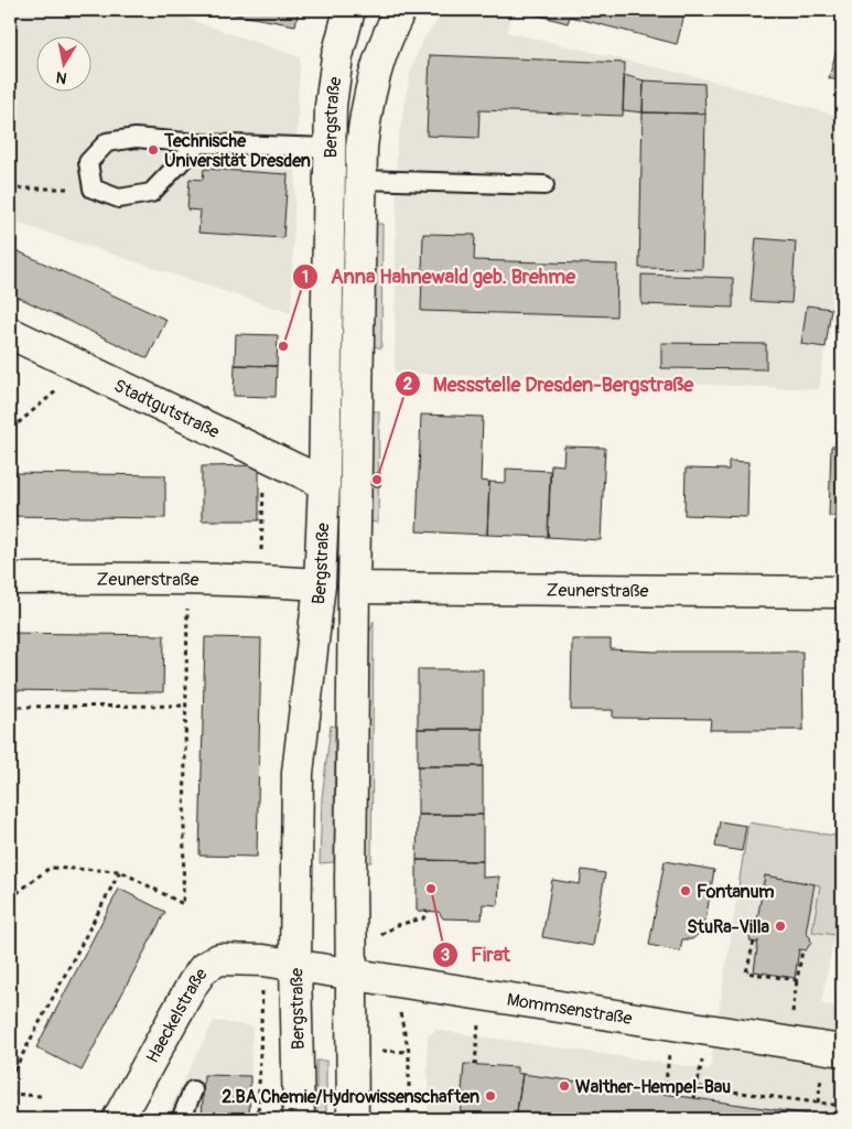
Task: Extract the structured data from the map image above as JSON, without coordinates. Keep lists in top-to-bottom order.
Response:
{
  "streets": {
    "main road": [
      "Bergstraße",
      "Stadtgutstraße",
      "Zeunerstraße",
      "Mommsenstraße",
      "Haeckelstraße"
    ]
  },
  "crossings": [
    ["Bergstraße", "Stadtgutstraße"],
    ["Bergstraße", "Zeunerstraße"],
    ["Bergstraße", "Mommsenstraße"],
    ["Bergstraße", "Haeckelstraße"],
    ["Mommsenstraße", "Haeckelstraße"]
  ],
  "places": [
    "Technische Universität Dresden",
    "Anna Hahnewald geb. Brehme",
    "Messstelle Dresden-Bergstraße",
    "Firat",
    "Fontanum",
    "StuRa-Villa",
    "Walther-Hempel-Bau",
    "2.BA Chemie/Hydrowissenschaften"
  ],
  "north": "bottom"
}
